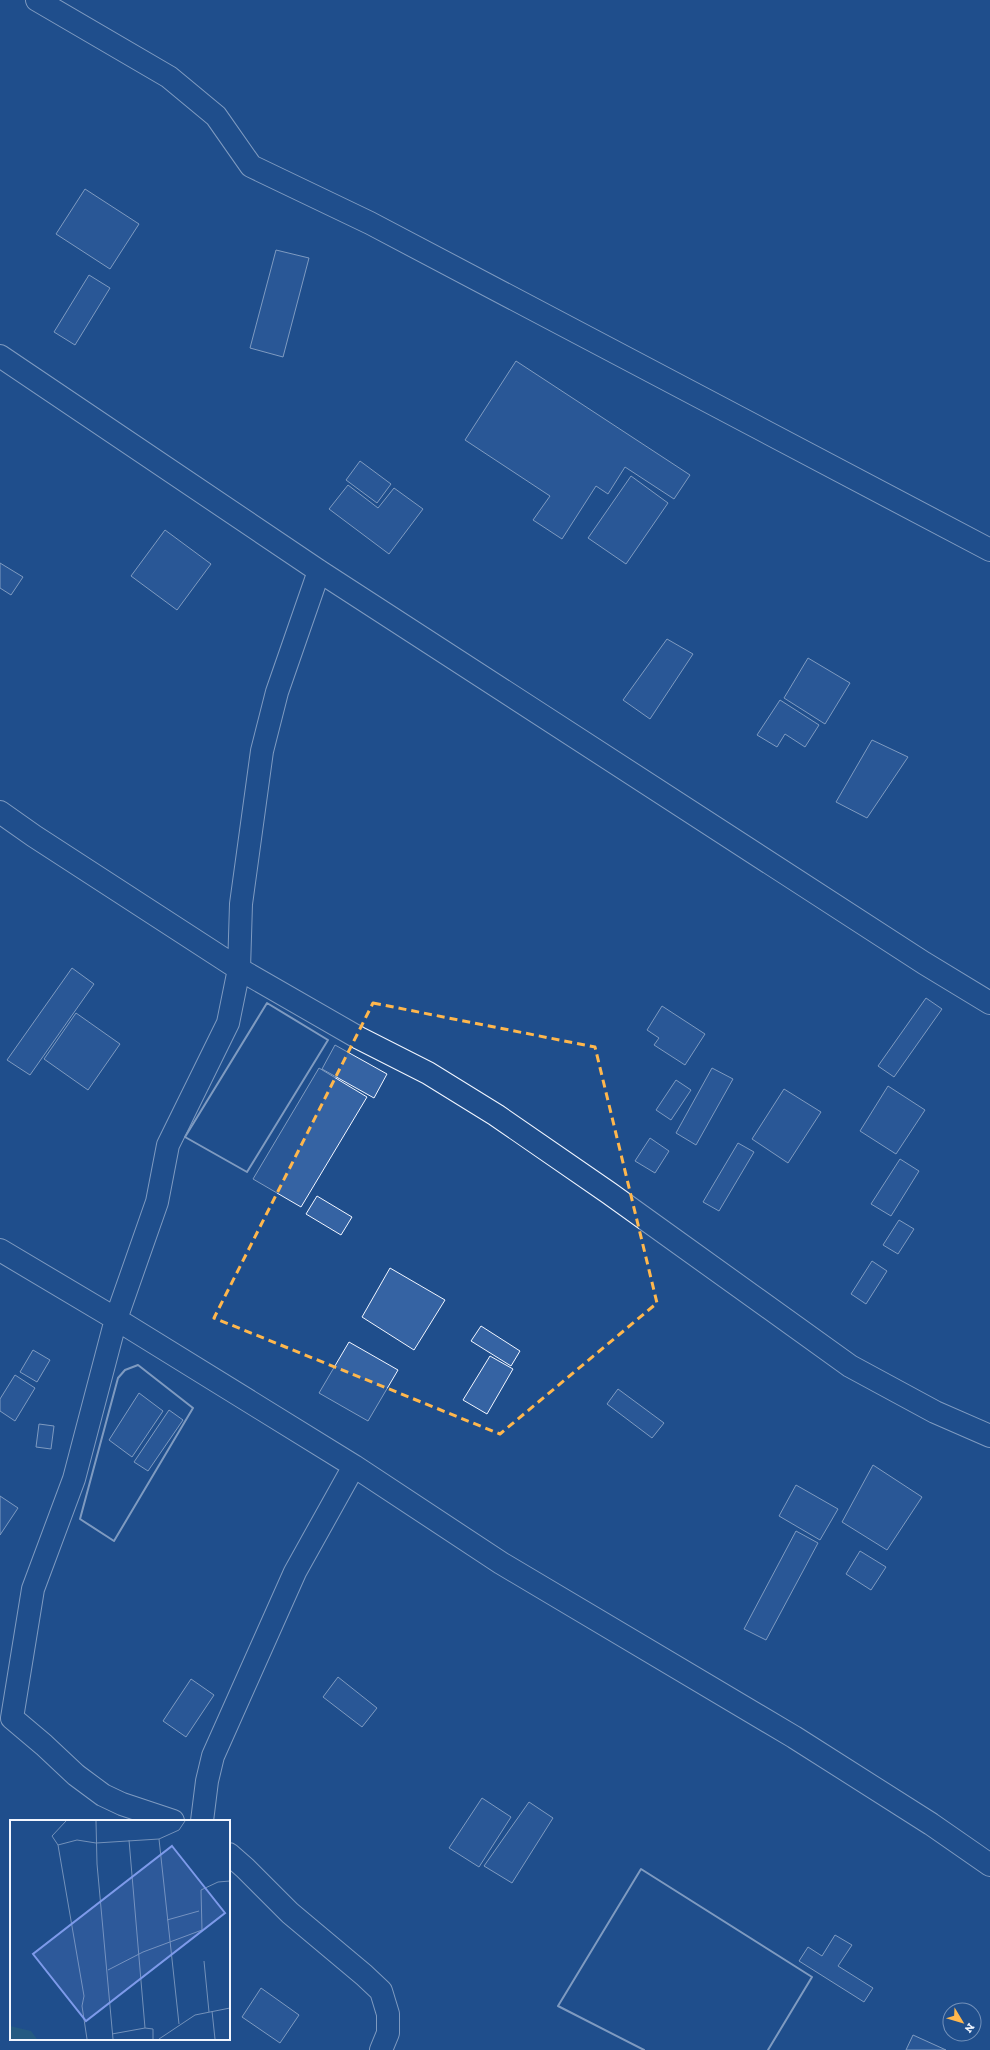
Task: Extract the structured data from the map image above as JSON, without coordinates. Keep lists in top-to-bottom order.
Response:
{
  "north": "bottom right"
}
